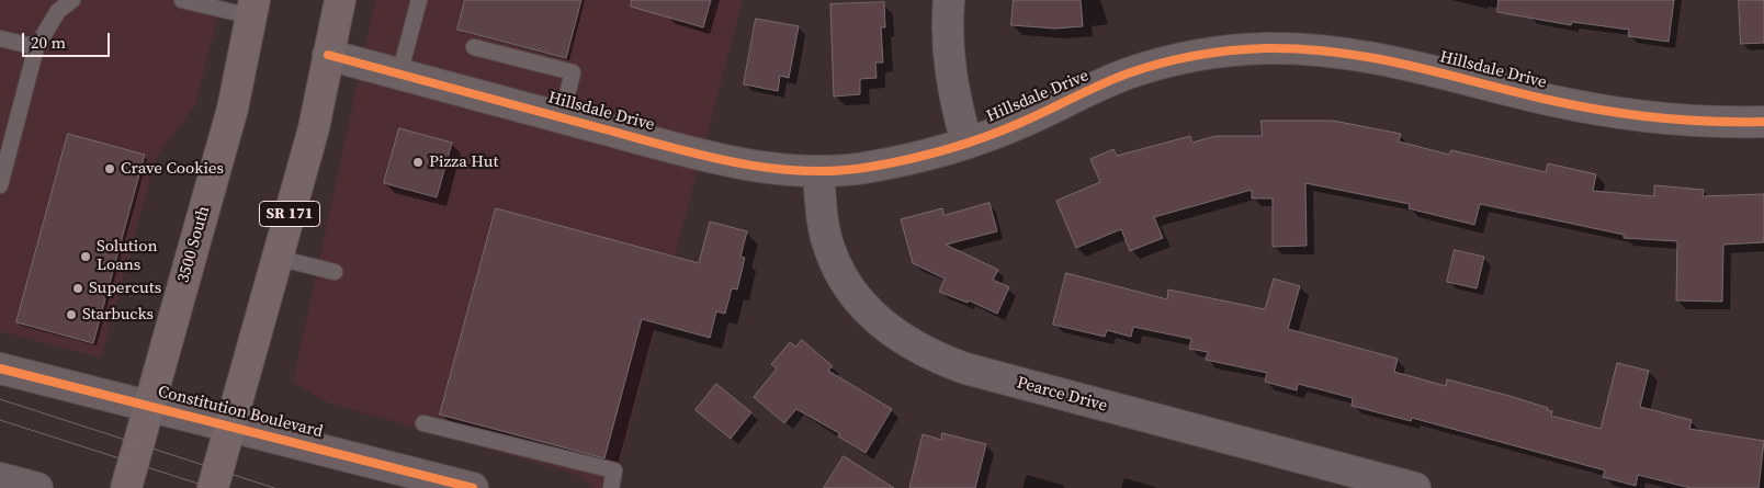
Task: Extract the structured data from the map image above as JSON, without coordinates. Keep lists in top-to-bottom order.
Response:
{
  "streets": {
    "main road": ["SR 171", "3500 South", "Constitution Boulevard"],
    "street": ["Hillsdale Drive", "Pearce Drive"]
  },
  "crossings": [
    ["Hillsdale Drive", "SR 171"],
    ["Hillsdale Drive", "Pearce Drive"],
    ["SR 171", "Constitution Boulevard"],
    ["3500 South", "Constitution Boulevard"]
  ],
  "places": [
    "Pizza Hut",
    "Crave Cookies",
    "Solution Loans",
    "Supercuts",
    "Starbucks"
  ],
  "scale_bar": "20 m"
}
